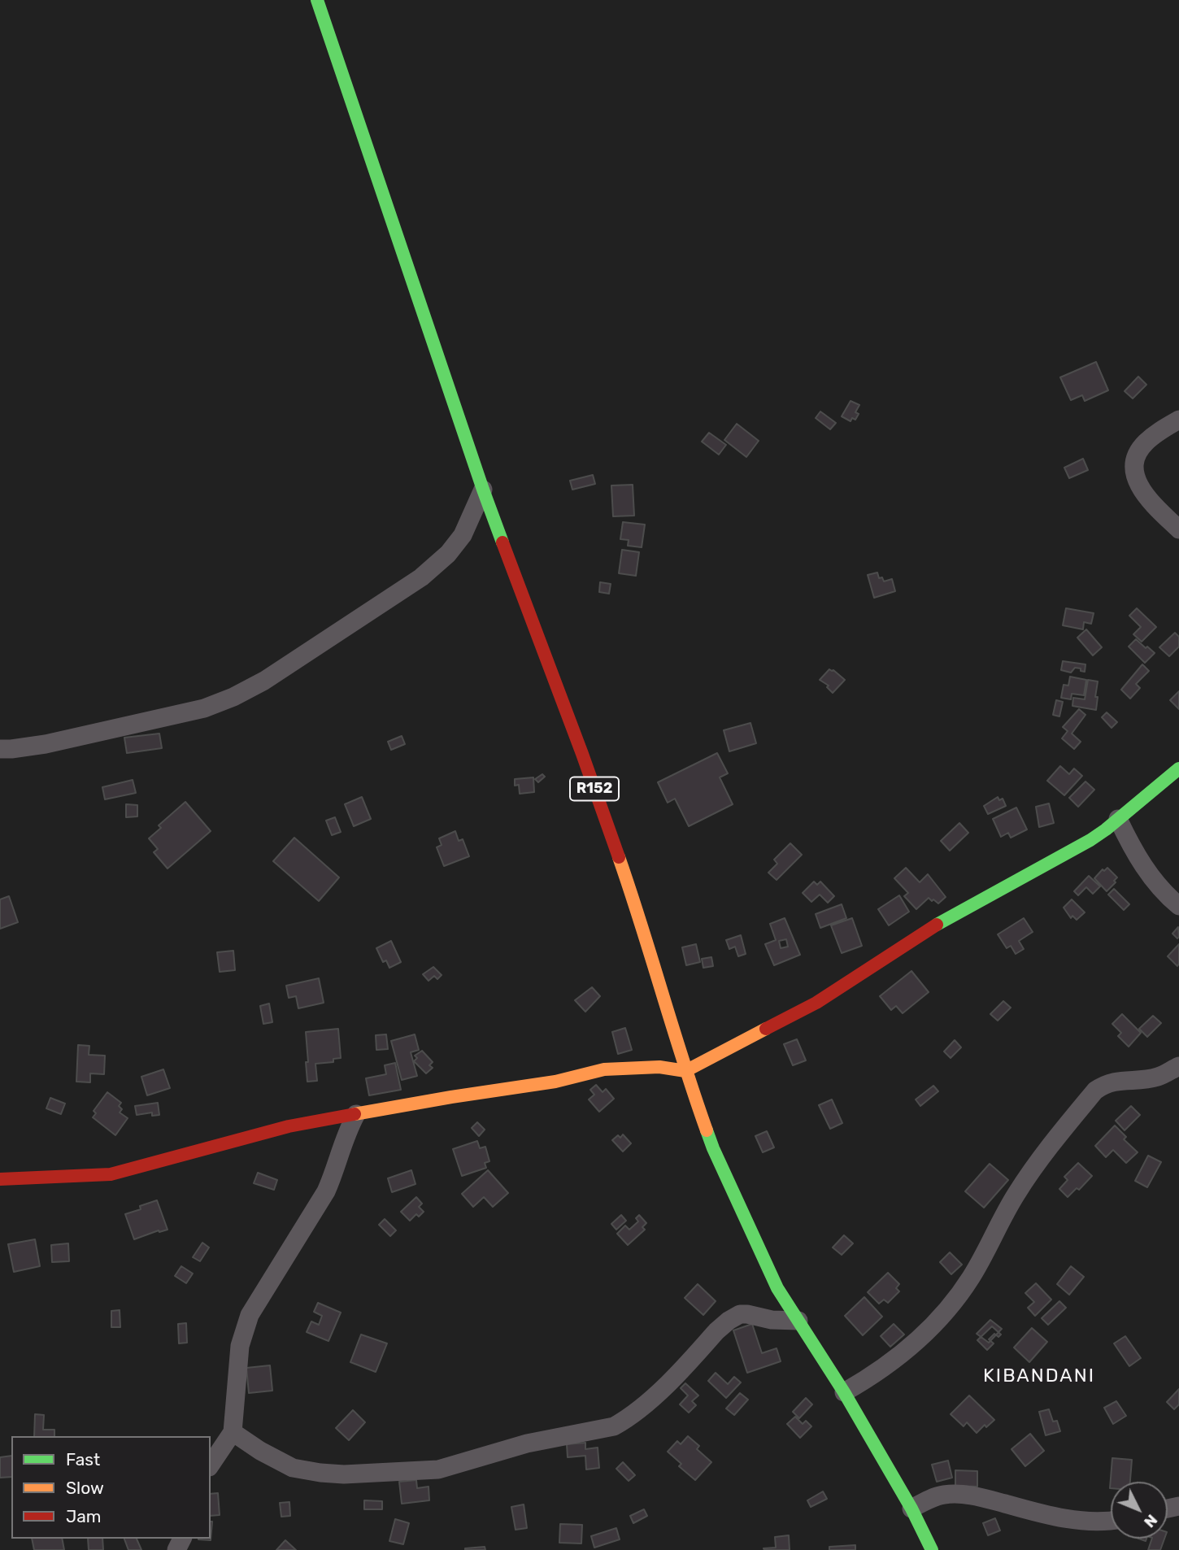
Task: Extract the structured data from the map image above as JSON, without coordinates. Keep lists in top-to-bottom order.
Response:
{
  "streets": {
    "main road": ["R152"]
  },
  "districts": ["KIBANDANI"],
  "legend": ["Fast", "Slow", "Jam"],
  "north": "bottom right"
}
